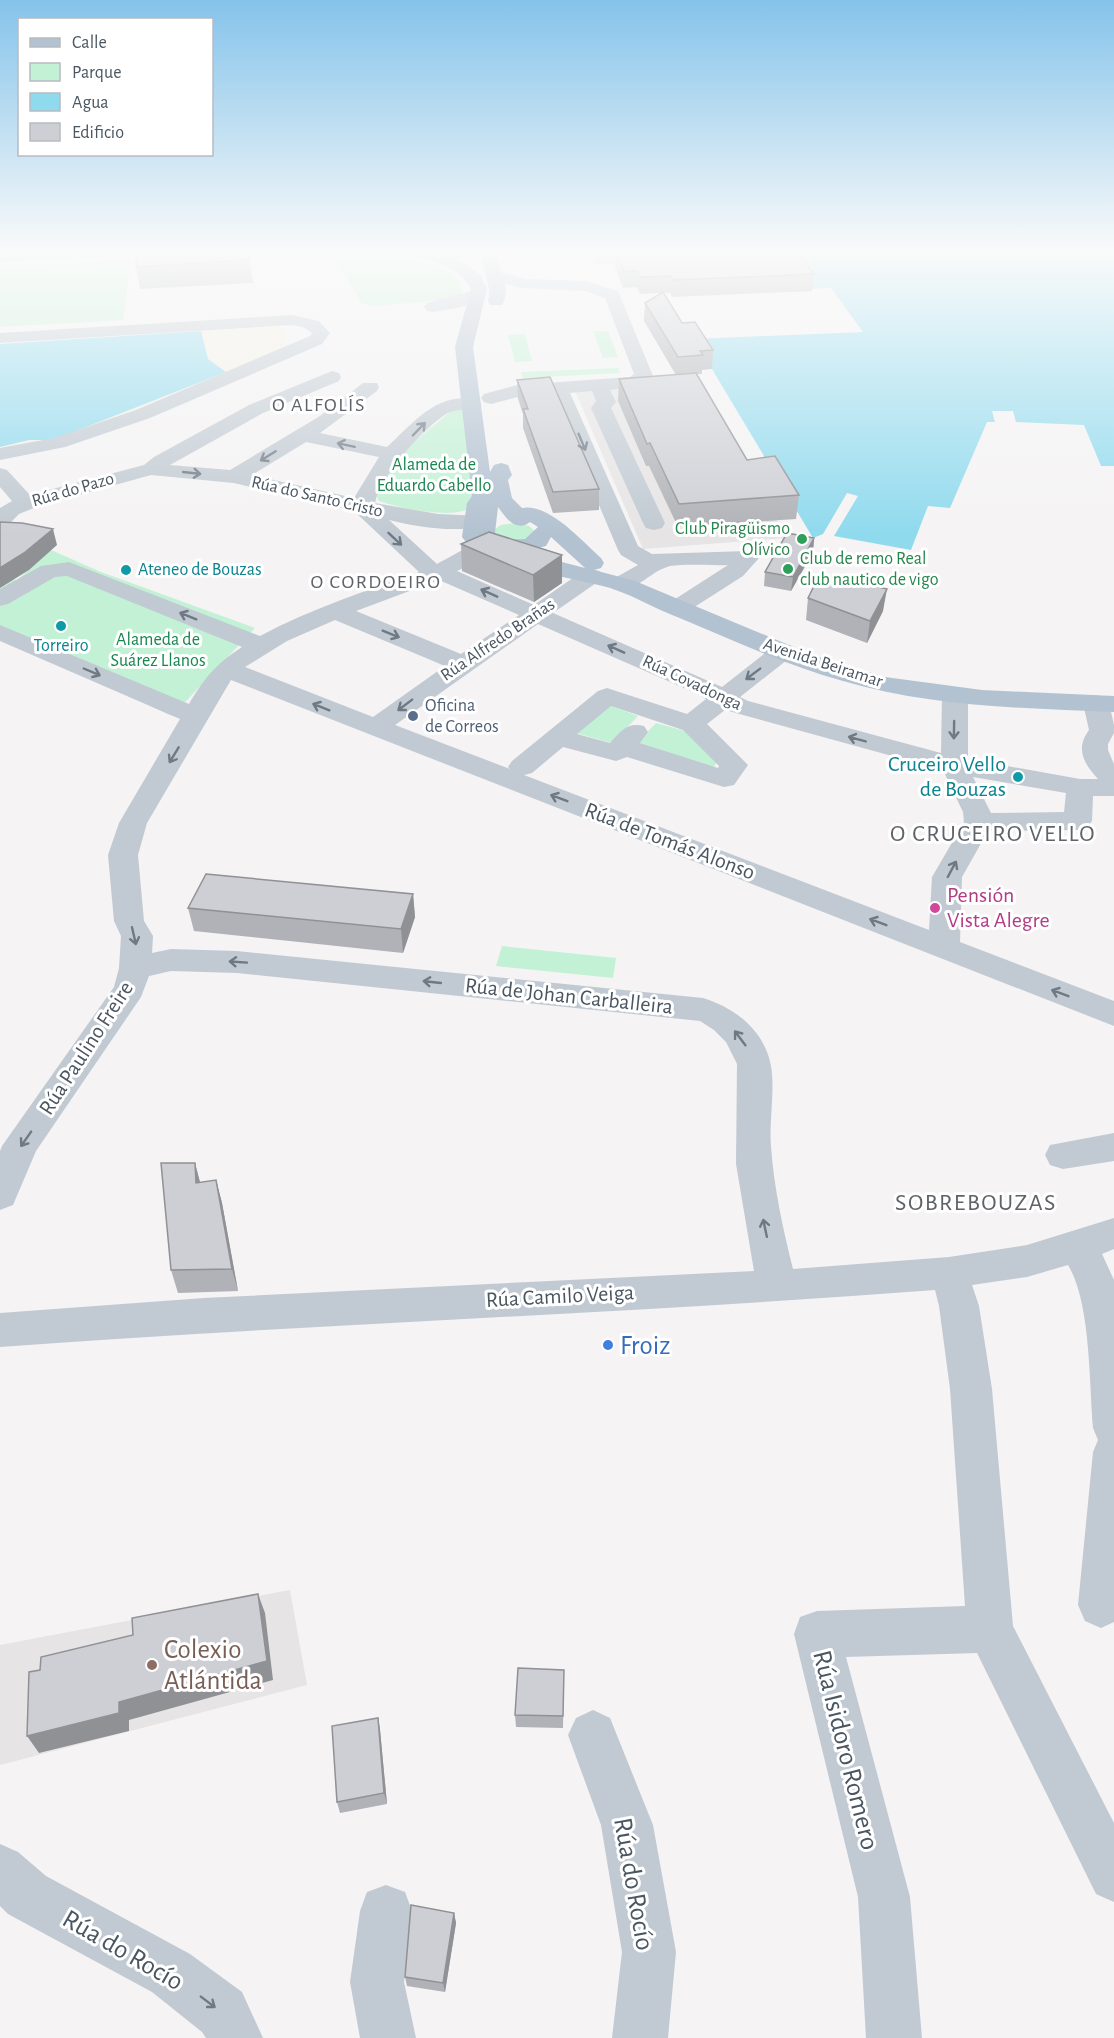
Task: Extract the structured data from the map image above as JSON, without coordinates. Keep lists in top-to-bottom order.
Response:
{
  "streets": {
    "main road": ["Avenida Beiramar"],
    "street": [
      "Rúa do Pazo",
      "Rúa do Santo Cristo",
      "Rúa Alfredo Brañas",
      "Rúa Covadonga",
      "Rúa de Tomás Alonso",
      "Rúa de Johan Carballeira",
      "Rúa Paulino Freire",
      "Rúa Camilo Veiga",
      "Rúa Isidoro Romero",
      "Rúa do Rocío"
    ]
  },
  "crossings": [
    ["Rúa do Pazo", "Rúa do Santo Cristo"],
    ["Rúa do Santo Cristo", "Avenida Beiramar"],
    ["Rúa do Santo Cristo", "Rúa Covadonga"],
    ["Rúa Alfredo Brañas", "Avenida Beiramar"],
    ["Rúa Alfredo Brañas", "Rúa Covadonga"],
    ["Rúa Alfredo Brañas", "Rúa de Tomás Alonso"],
    ["Rúa de Tomás Alonso", "Rúa Paulino Freire"],
    ["Rúa de Johan Carballeira", "Rúa Paulino Freire"],
    ["Rúa de Johan Carballeira", "Rúa Camilo Veiga"]
  ],
  "one_way": ["Rúa de Johan Carballeira", "Rúa Paulino Freire", "Rúa do Rocío"],
  "districts": [
    "O ALFOLÍS",
    "O CORDOEIRO",
    "O CRUCEIRO VELLO",
    "SOBREBOUZAS"
  ],
  "parks": ["Alameda de Eduardo Cabello", "Alameda de Suárez Llanos"],
  "places": [
    "Club Piragüismo Olívico",
    "Club de remo Real club nautico de vigo",
    "Ateneo de Bouzas",
    "Torreiro",
    "Oficina de Correos",
    "Cruceiro Vello de Bouzas",
    "Pensión Vista Alegre",
    "Froiz",
    "Colexio Atlántida"
  ],
  "legend": [
    "Calle",
    "Parque",
    "Agua",
    "Edificio"
  ]
}
